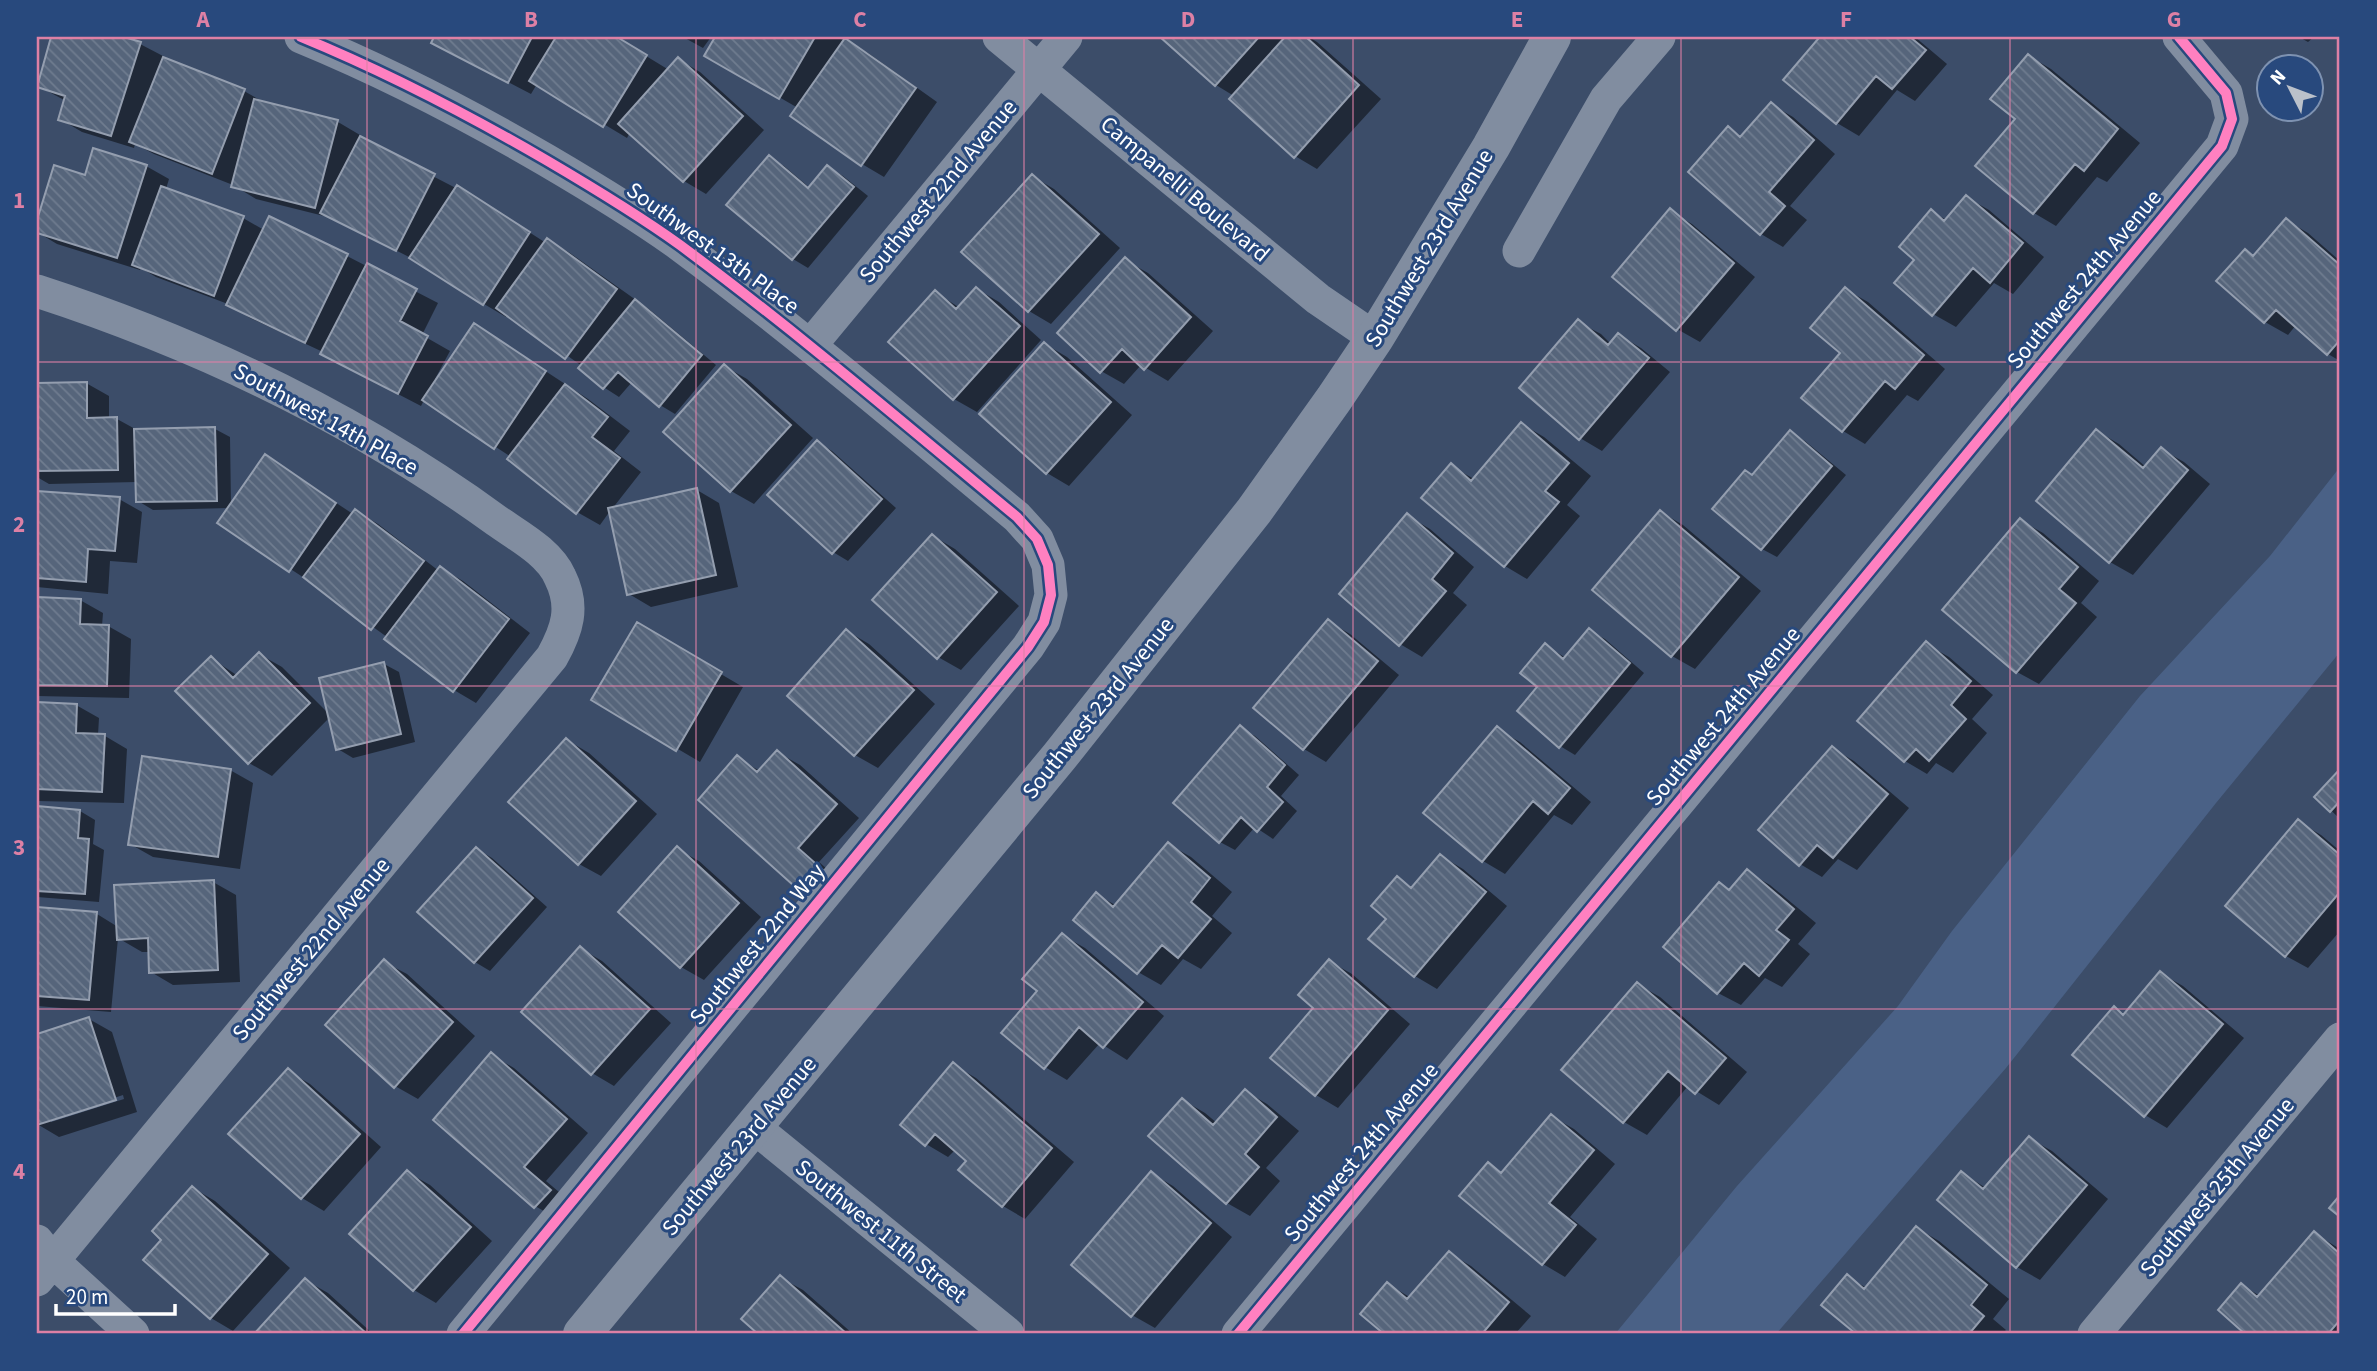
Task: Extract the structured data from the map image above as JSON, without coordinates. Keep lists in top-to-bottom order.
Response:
{
  "streets": {
    "street": [
      "Campanelli Boulevard",
      "Southwest 22nd Avenue",
      "Southwest 13th Place",
      "Southwest 23rd Avenue",
      "Southwest 24th Avenue",
      "Southwest 14th Place",
      "Southwest 22nd Way",
      "Southwest 25th Avenue",
      "Southwest 11th Street"
    ]
  },
  "crossings": [
    ["Campanelli Boulevard", "Southwest 22nd Avenue"],
    ["Campanelli Boulevard", "Southwest 23rd Avenue"],
    ["Southwest 22nd Avenue", "Southwest 13th Place"],
    ["Southwest 22nd Avenue", "Southwest 14th Place"],
    ["Southwest 13th Place", "Southwest 22nd Way"],
    ["Southwest 23rd Avenue", "Southwest 11th Street"]
  ],
  "scale_bar": "20 m",
  "north": "top left",
  "grid": {
    "columns": [
      "A",
      "B",
      "C",
      "D",
      "E",
      "F",
      "G"
    ],
    "rows": [
      "1",
      "2",
      "3",
      "4"
    ]
  }
}
